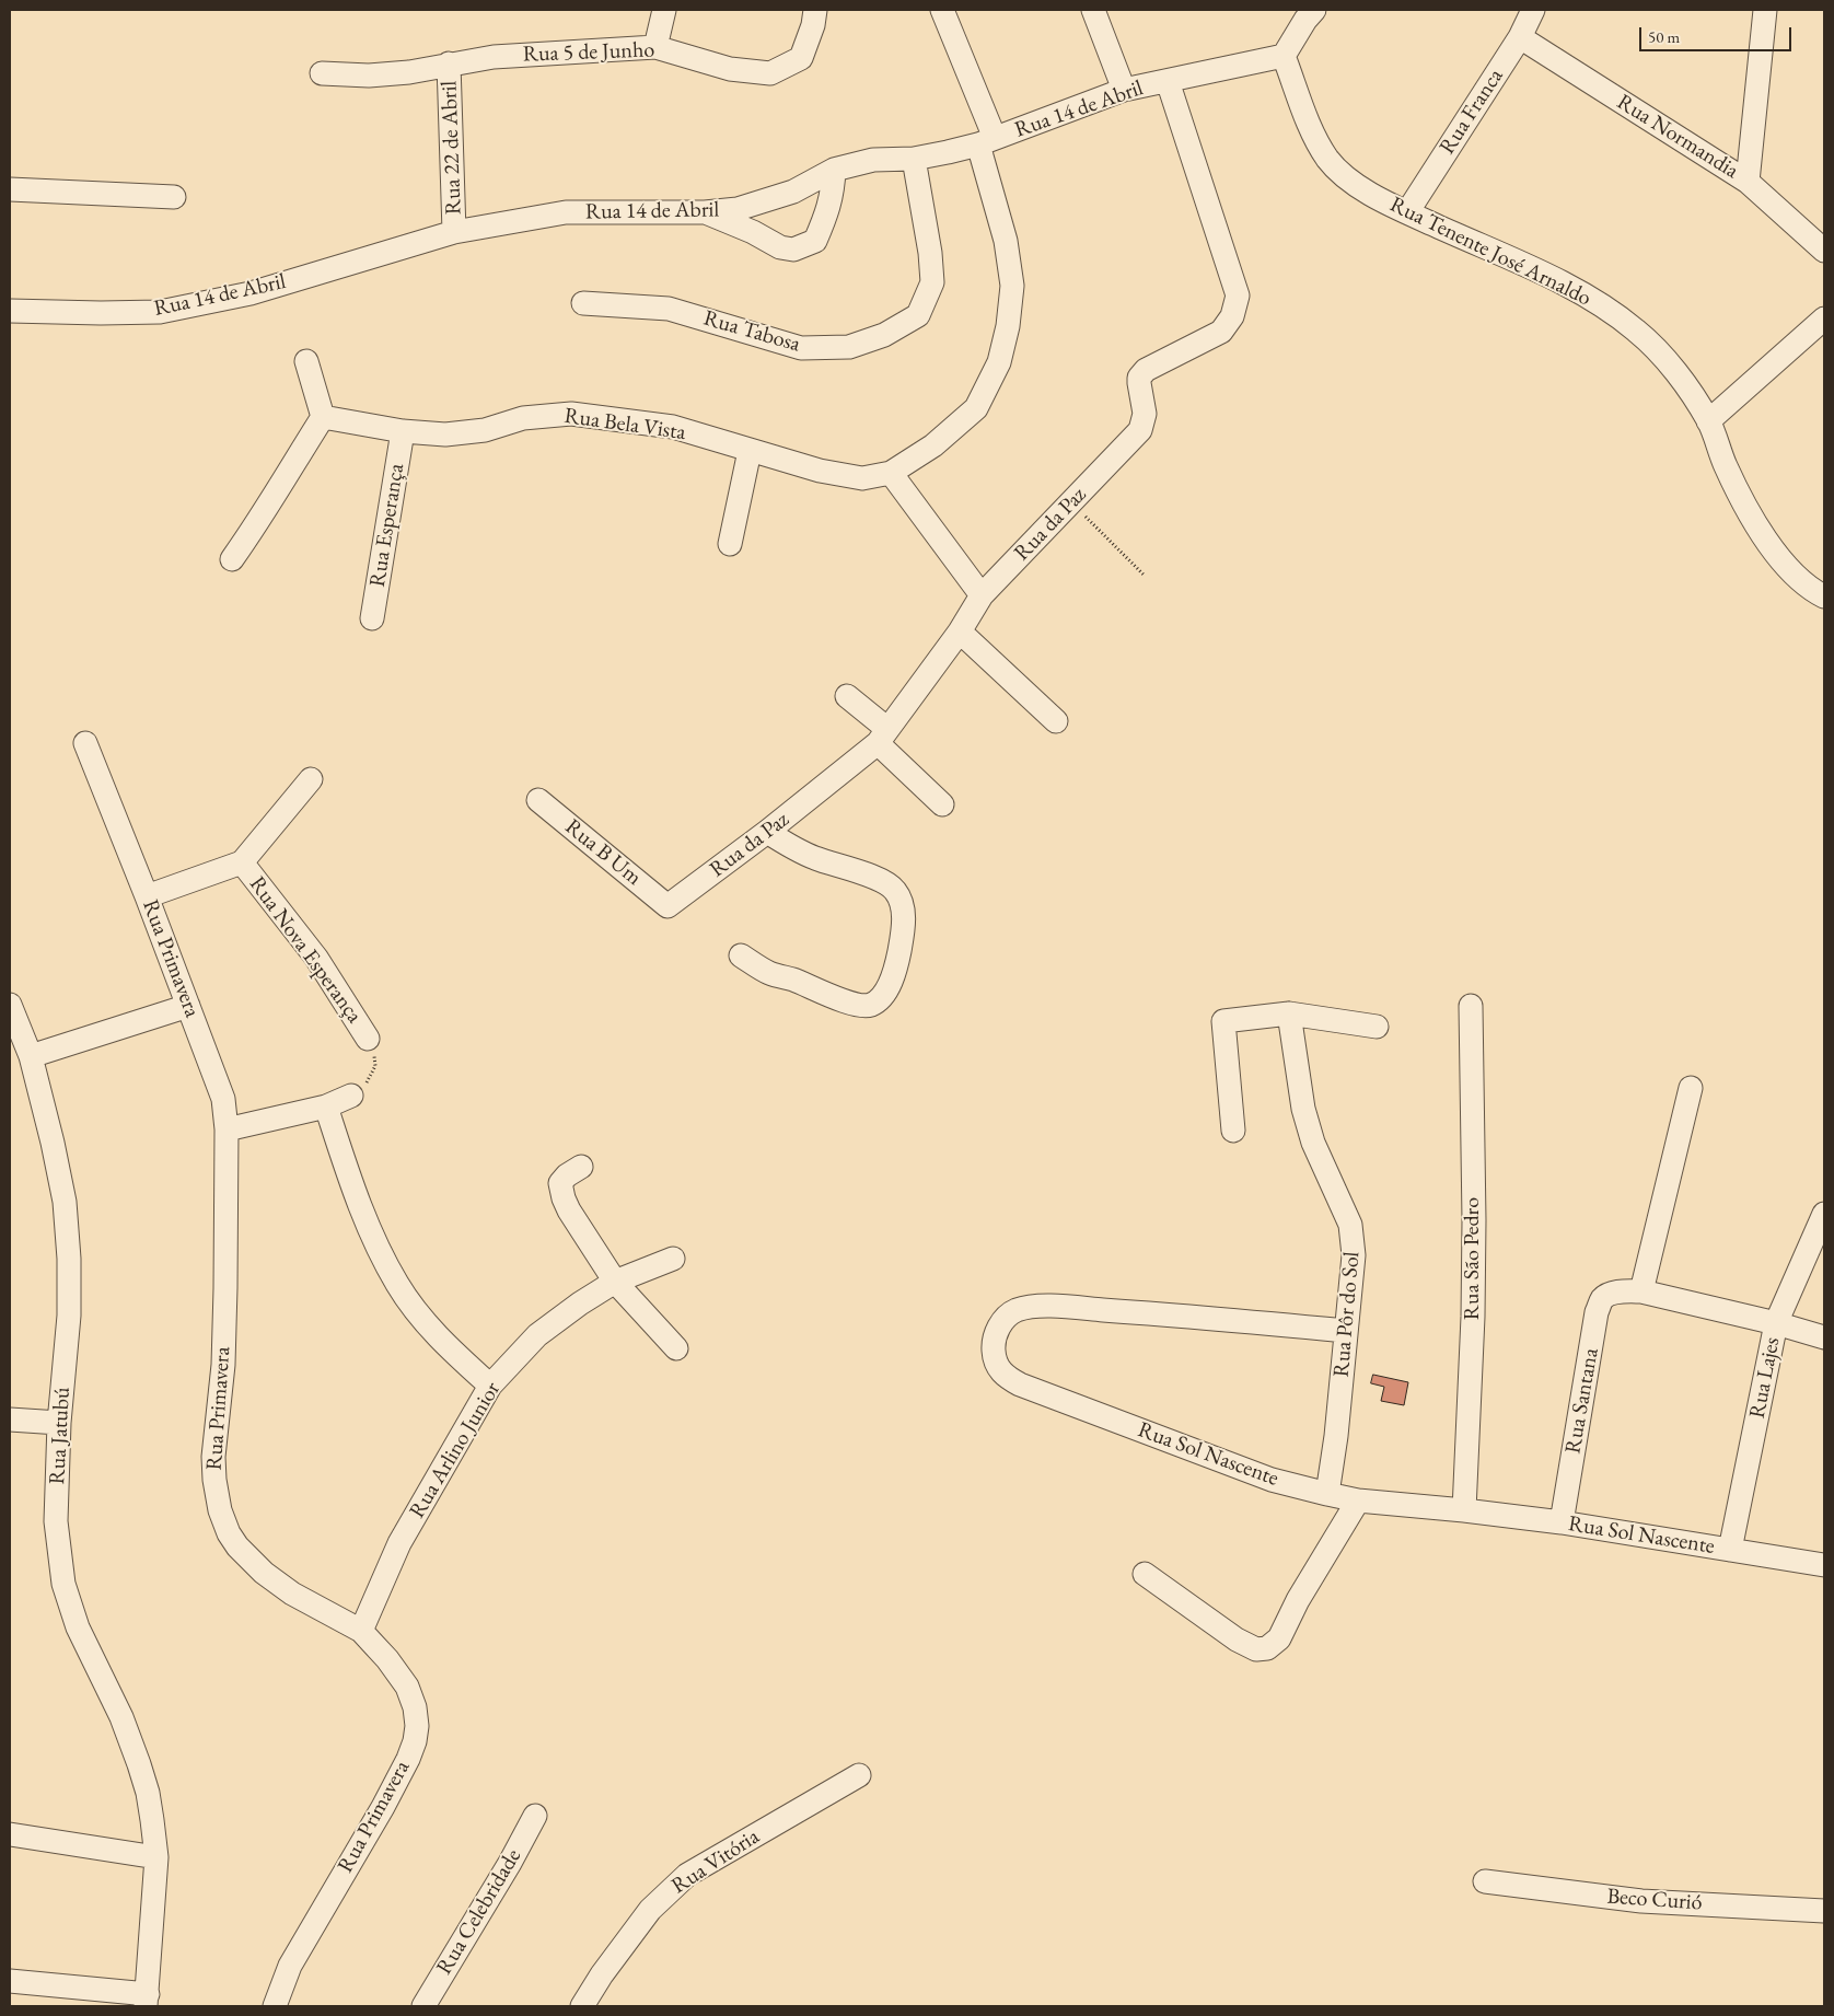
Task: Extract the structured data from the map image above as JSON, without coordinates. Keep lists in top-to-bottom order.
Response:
{
  "streets": {
    "street": [
      "Rua 5 de Junho",
      "Rua 14 de Abril",
      "Rua Franca",
      "Rua Normandia",
      "Rua 22 de Abril",
      "Rua Tenente José Arnaldo",
      "Rua Tabosa",
      "Rua Bela Vista",
      "Rua da Paz",
      "Rua Esperança",
      "Rua B Um",
      "Rua Nova Esperança",
      "Rua Primavera",
      "Rua São Pedro",
      "Rua Pôr do Sol",
      "Rua Lajes",
      "Rua Santana",
      "Rua Jatubú",
      "Rua Arlino Junior",
      "Rua Sol Nascente",
      "Rua Vitória",
      "Beco Curió",
      "Rua Celebridade"
    ]
  },
  "crossings": [
    ["Rua 5 de Junho", "Rua 22 de Abril"],
    ["Rua 14 de Abril", "Rua 22 de Abril"],
    ["Rua 14 de Abril", "Rua Tenente José Arnaldo"],
    ["Rua 14 de Abril", "Rua Tabosa"],
    ["Rua 14 de Abril", "Rua Bela Vista"],
    ["Rua 14 de Abril", "Rua da Paz"],
    ["Rua Franca", "Rua Normandia"],
    ["Rua Franca", "Rua Tenente José Arnaldo"],
    ["Rua Bela Vista", "Rua Esperança"],
    ["Rua da Paz", "Rua B Um"],
    ["Rua Primavera", "Rua Arlino Junior"],
    ["Rua São Pedro", "Rua Sol Nascente"],
    ["Rua Pôr do Sol", "Rua Sol Nascente"],
    ["Rua Lajes", "Rua Sol Nascente"],
    ["Rua Santana", "Rua Sol Nascente"]
  ],
  "scale_bar": "50 m"
}
